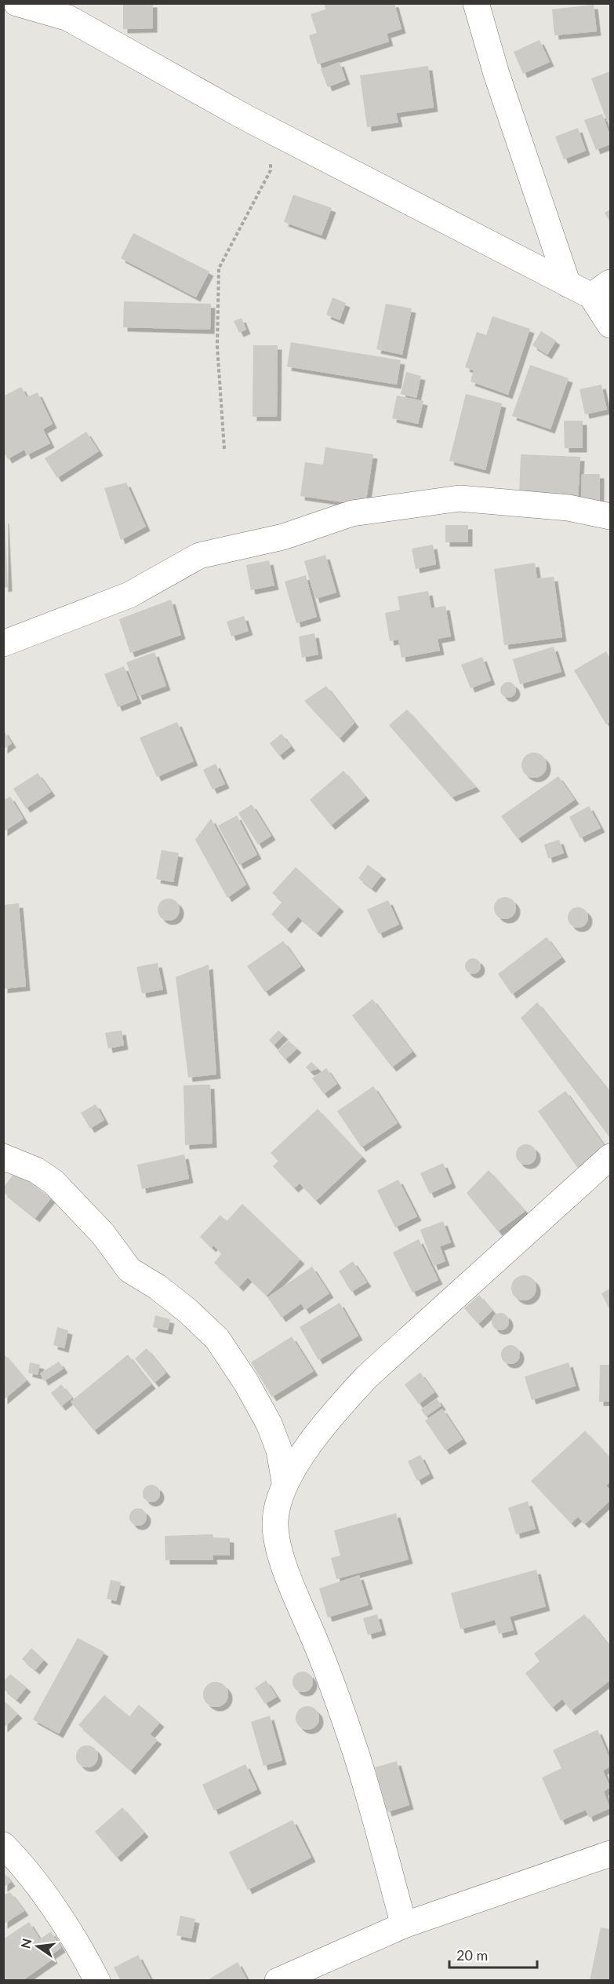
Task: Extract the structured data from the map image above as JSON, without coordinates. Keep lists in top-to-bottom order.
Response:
{
  "scale_bar": "20 m",
  "north": "left"
}
